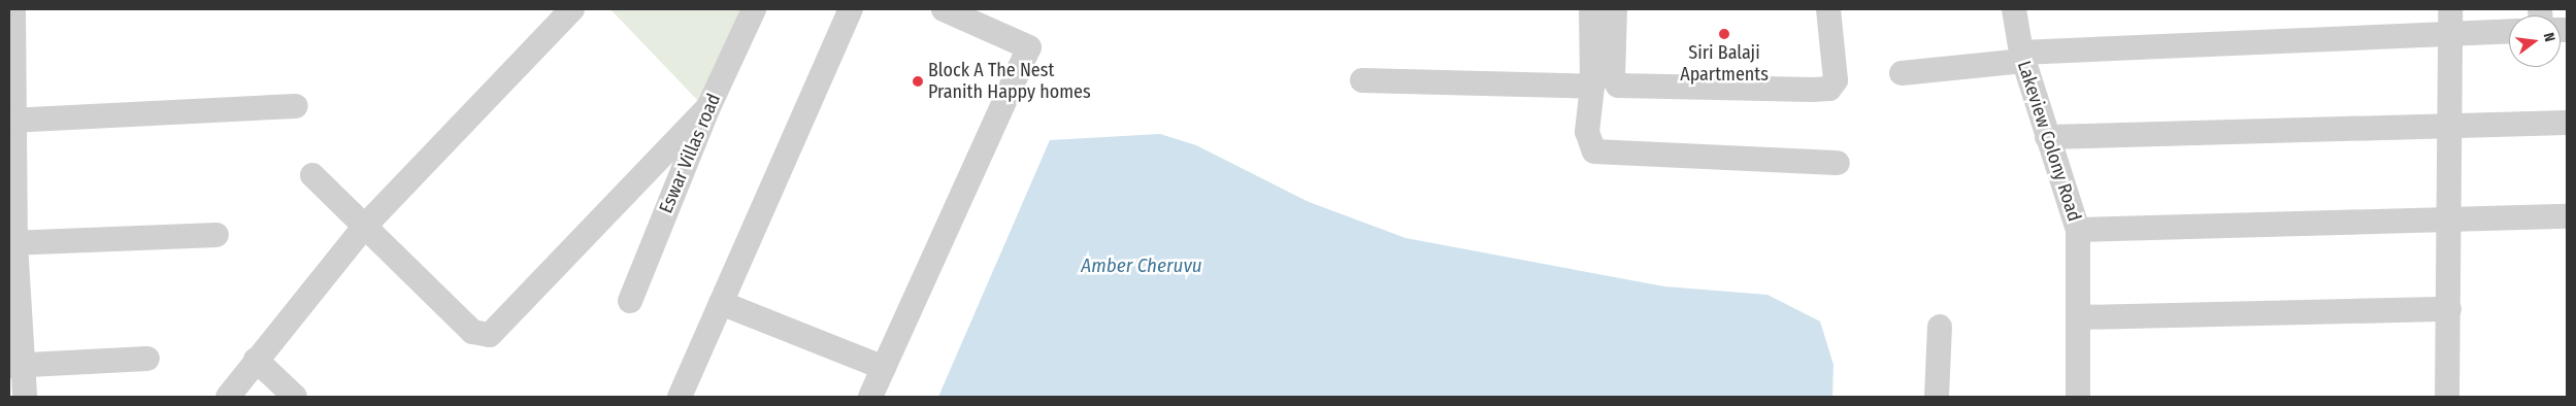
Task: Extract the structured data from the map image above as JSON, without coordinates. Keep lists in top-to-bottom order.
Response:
{
  "streets": {
    "street": ["Lakeview Colony Road", "Eswar Villas road"]
  },
  "water": ["Amber Cheruvu"],
  "places": ["Siri Balaji Apartments", "Block A The Nest Pranith Happy homes"],
  "north": "right"
}
